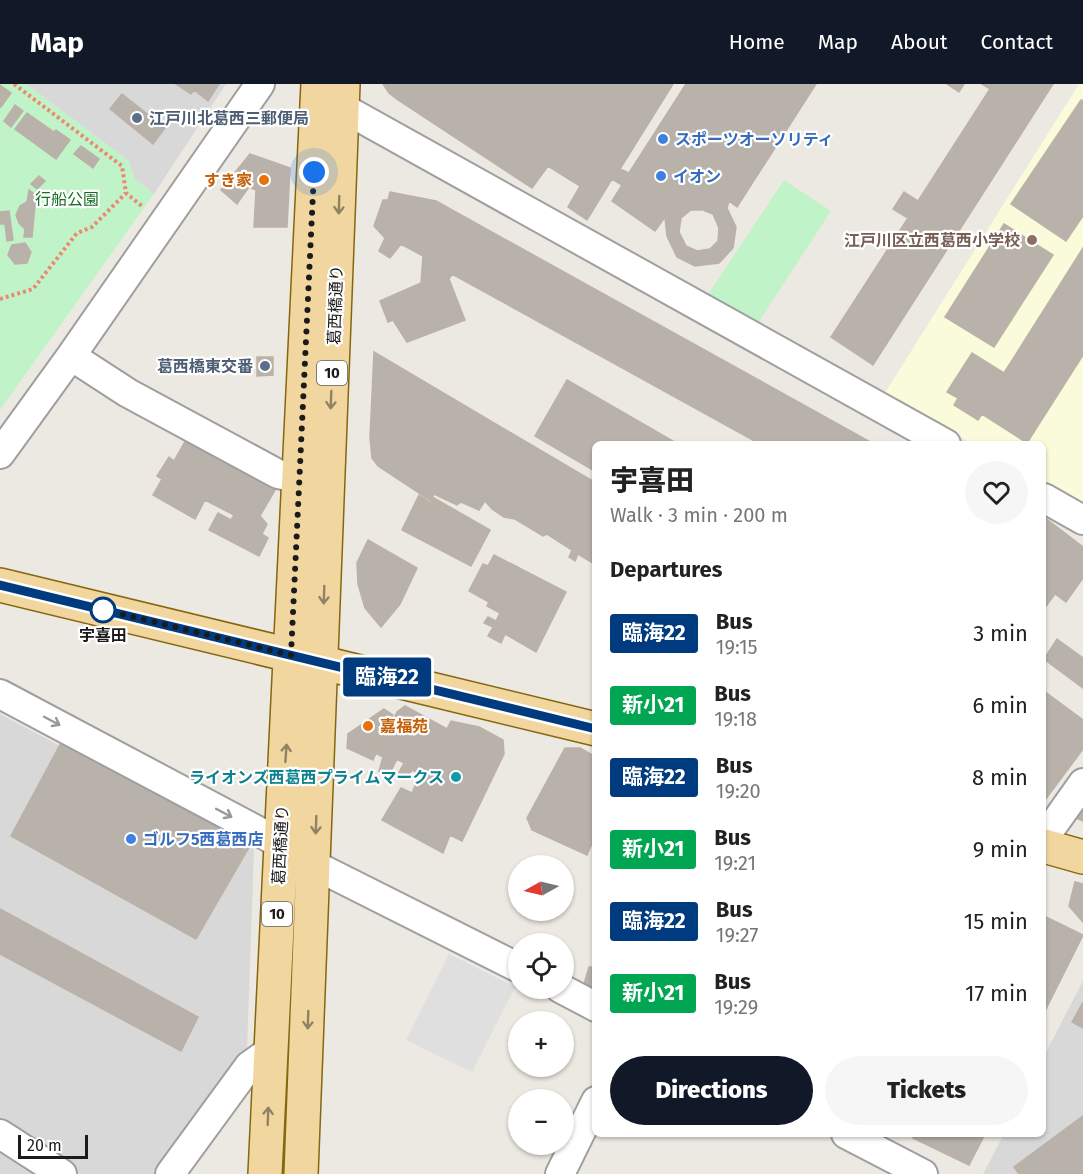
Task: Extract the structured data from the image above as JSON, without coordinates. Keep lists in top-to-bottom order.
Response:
{
  "streets": {
    "main road": ["葛西橋通り", "10"]
  },
  "parks": ["行船公園"],
  "places": [
    "江戸川北葛西三郵便局",
    "スポーツオーソリティ",
    "イオン",
    "すき家",
    "江戸川区立西葛西小学校",
    "葛西橋東交番",
    "宇喜田",
    "嘉福苑",
    "ライオンズ西葛西プライムマークス",
    "ゴルフ5西葛西店"
  ],
  "lines": ["bus line 臨海22"],
  "scale_bar": "20 m",
  "north": "left",
  "page": {
    "header": "Map",
    "nav": [
      "Home",
      "Map",
      "About",
      "Contact"
    ],
    "on_map": "臨海22",
    "heading": [
      ["宇喜田", "Walk · 3 min · 200 m"],
      "Departures"
    ],
    "list": [
      {
        "mark": "臨海22",
        "name": "Bus",
        "note": "19:15",
        "value": "3 min"
      },
      {
        "mark": "新小21",
        "name": "Bus",
        "note": "19:18",
        "value": "6 min"
      },
      {
        "mark": "臨海22",
        "name": "Bus",
        "note": "19:20",
        "value": "8 min"
      },
      {
        "mark": "新小21",
        "name": "Bus",
        "note": "19:21",
        "value": "9 min"
      },
      {
        "mark": "臨海22",
        "name": "Bus",
        "note": "19:27",
        "value": "15 min"
      },
      {
        "mark": "新小21",
        "name": "Bus",
        "note": "19:29",
        "value": "17 min"
      }
    ],
    "map_buttons": ["+", "−"],
    "buttons": ["Directions", "Tickets"],
    "scale": "20 m"
  }
}
